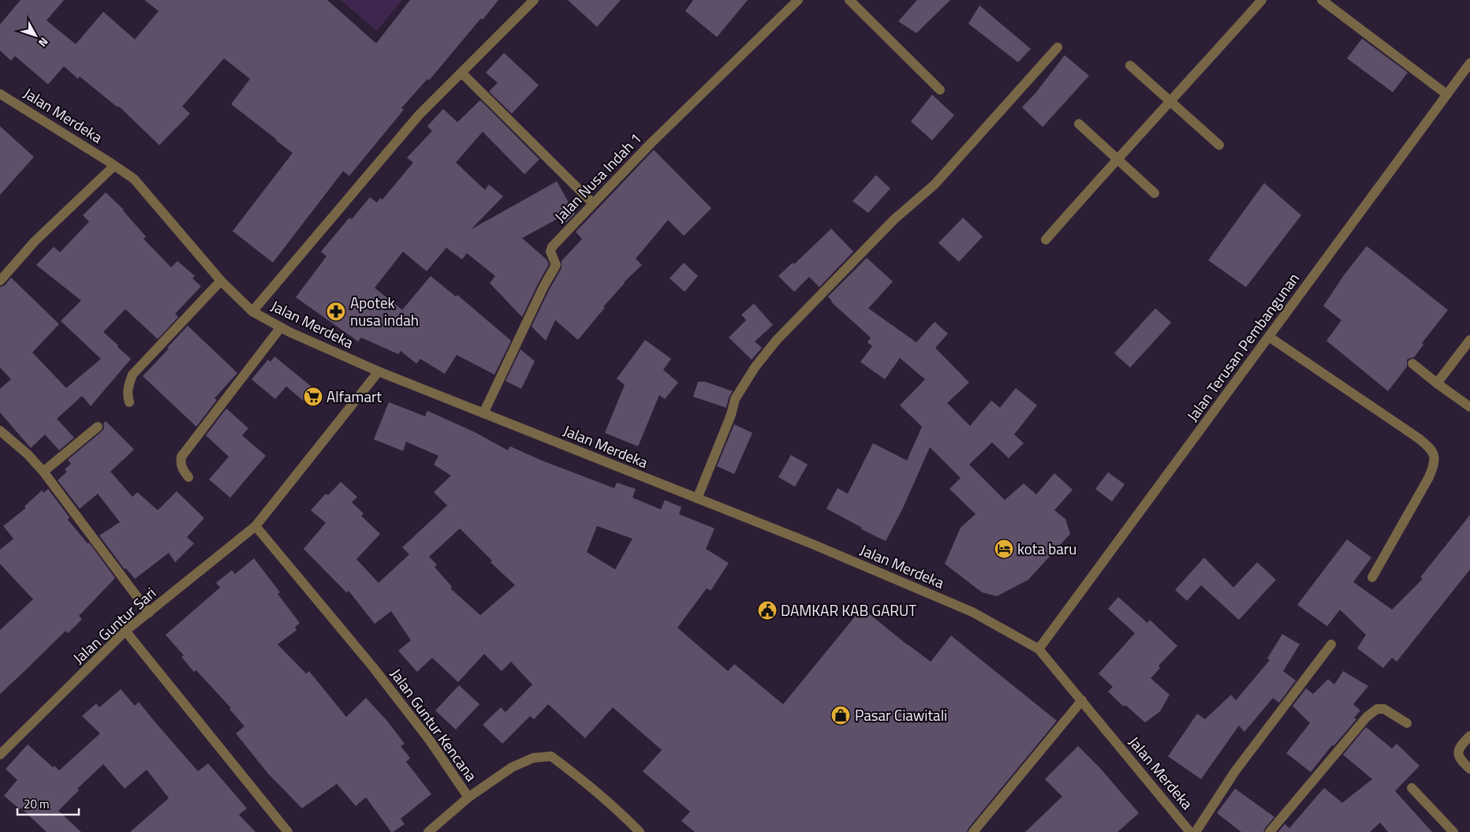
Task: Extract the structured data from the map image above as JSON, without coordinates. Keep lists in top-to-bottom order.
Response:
{
  "streets": {
    "street": [
      "Jalan Merdeka",
      "Jalan Nusa Indah 1",
      "Jalan Terusan Pembangunan",
      "Jalan Guntur Sari",
      "Jalan Guntur Kencana"
    ]
  },
  "crossings": [
    ["Jalan Merdeka", "Jalan Nusa Indah 1"],
    ["Jalan Merdeka", "Jalan Terusan Pembangunan"],
    ["Jalan Merdeka", "Jalan Guntur Sari"],
    ["Jalan Guntur Sari", "Jalan Guntur Kencana"]
  ],
  "places": {
    "pharmacy": ["Apotek nusa indah"],
    "supermarket": ["Alfamart"],
    "hotel": ["kota baru"],
    "public building": ["DAMKAR KAB GARUT"],
    "shop": ["Pasar Ciawitali"]
  },
  "scale_bar": "20 m",
  "north": "bottom right"
}
